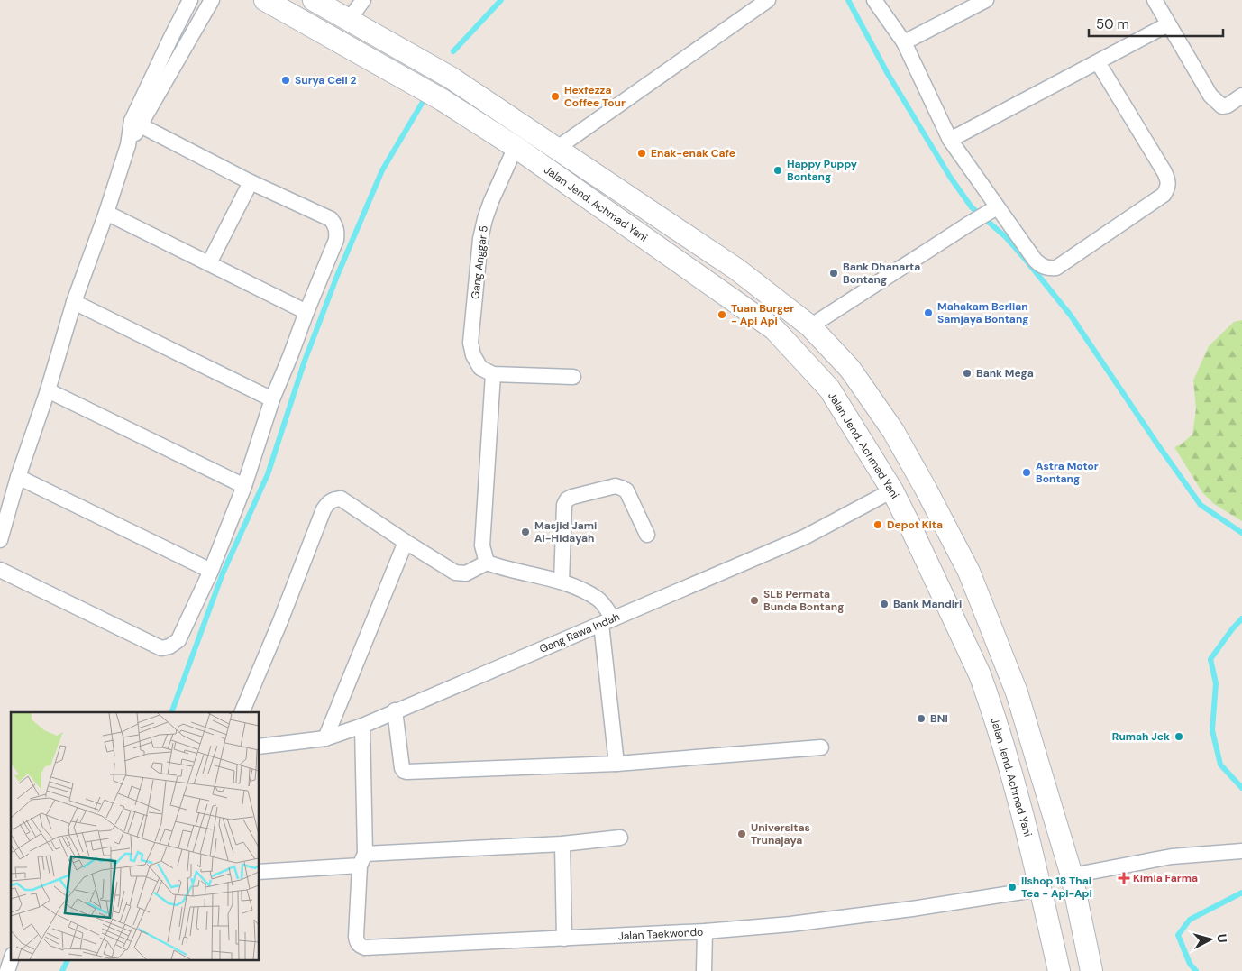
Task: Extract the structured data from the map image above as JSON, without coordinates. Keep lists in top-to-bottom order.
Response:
{
  "streets": {
    "street": [
      "Jalan Jend. Achmad Yani",
      "Gang Anggar 5",
      "Gang Rawa Indah",
      "Jalan Taekwondo"
    ]
  },
  "crossings": [
    ["Jalan Jend. Achmad Yani", "Gang Anggar 5"],
    ["Jalan Jend. Achmad Yani", "Gang Rawa Indah"],
    ["Jalan Jend. Achmad Yani", "Jalan Taekwondo"]
  ],
  "places": {
    "other": [
      "Surya Cell 2",
      "Hexfezza Coffee Tour",
      "Enak-enak Cafe",
      "Happy Puppy Bontang",
      "Bank Dhanarta Bontang",
      "Mahakam Berlian Samjaya Bontang",
      "Tuan Burger - Api Api",
      "Bank Mega",
      "Astra Motor Bontang",
      "Depot Kita",
      "Masjid Jami Al-Hidayah",
      "SLB Permata Bunda Bontang",
      "Bank Mandiri",
      "BNI",
      "Rumah Jek",
      "Universitas Trunajaya",
      "Ilshop 18 Thai Tea - Api-Api"
    ],
    "health": ["Kimia Farma"]
  },
  "scale_bar": "50 m",
  "north": "right"
}
